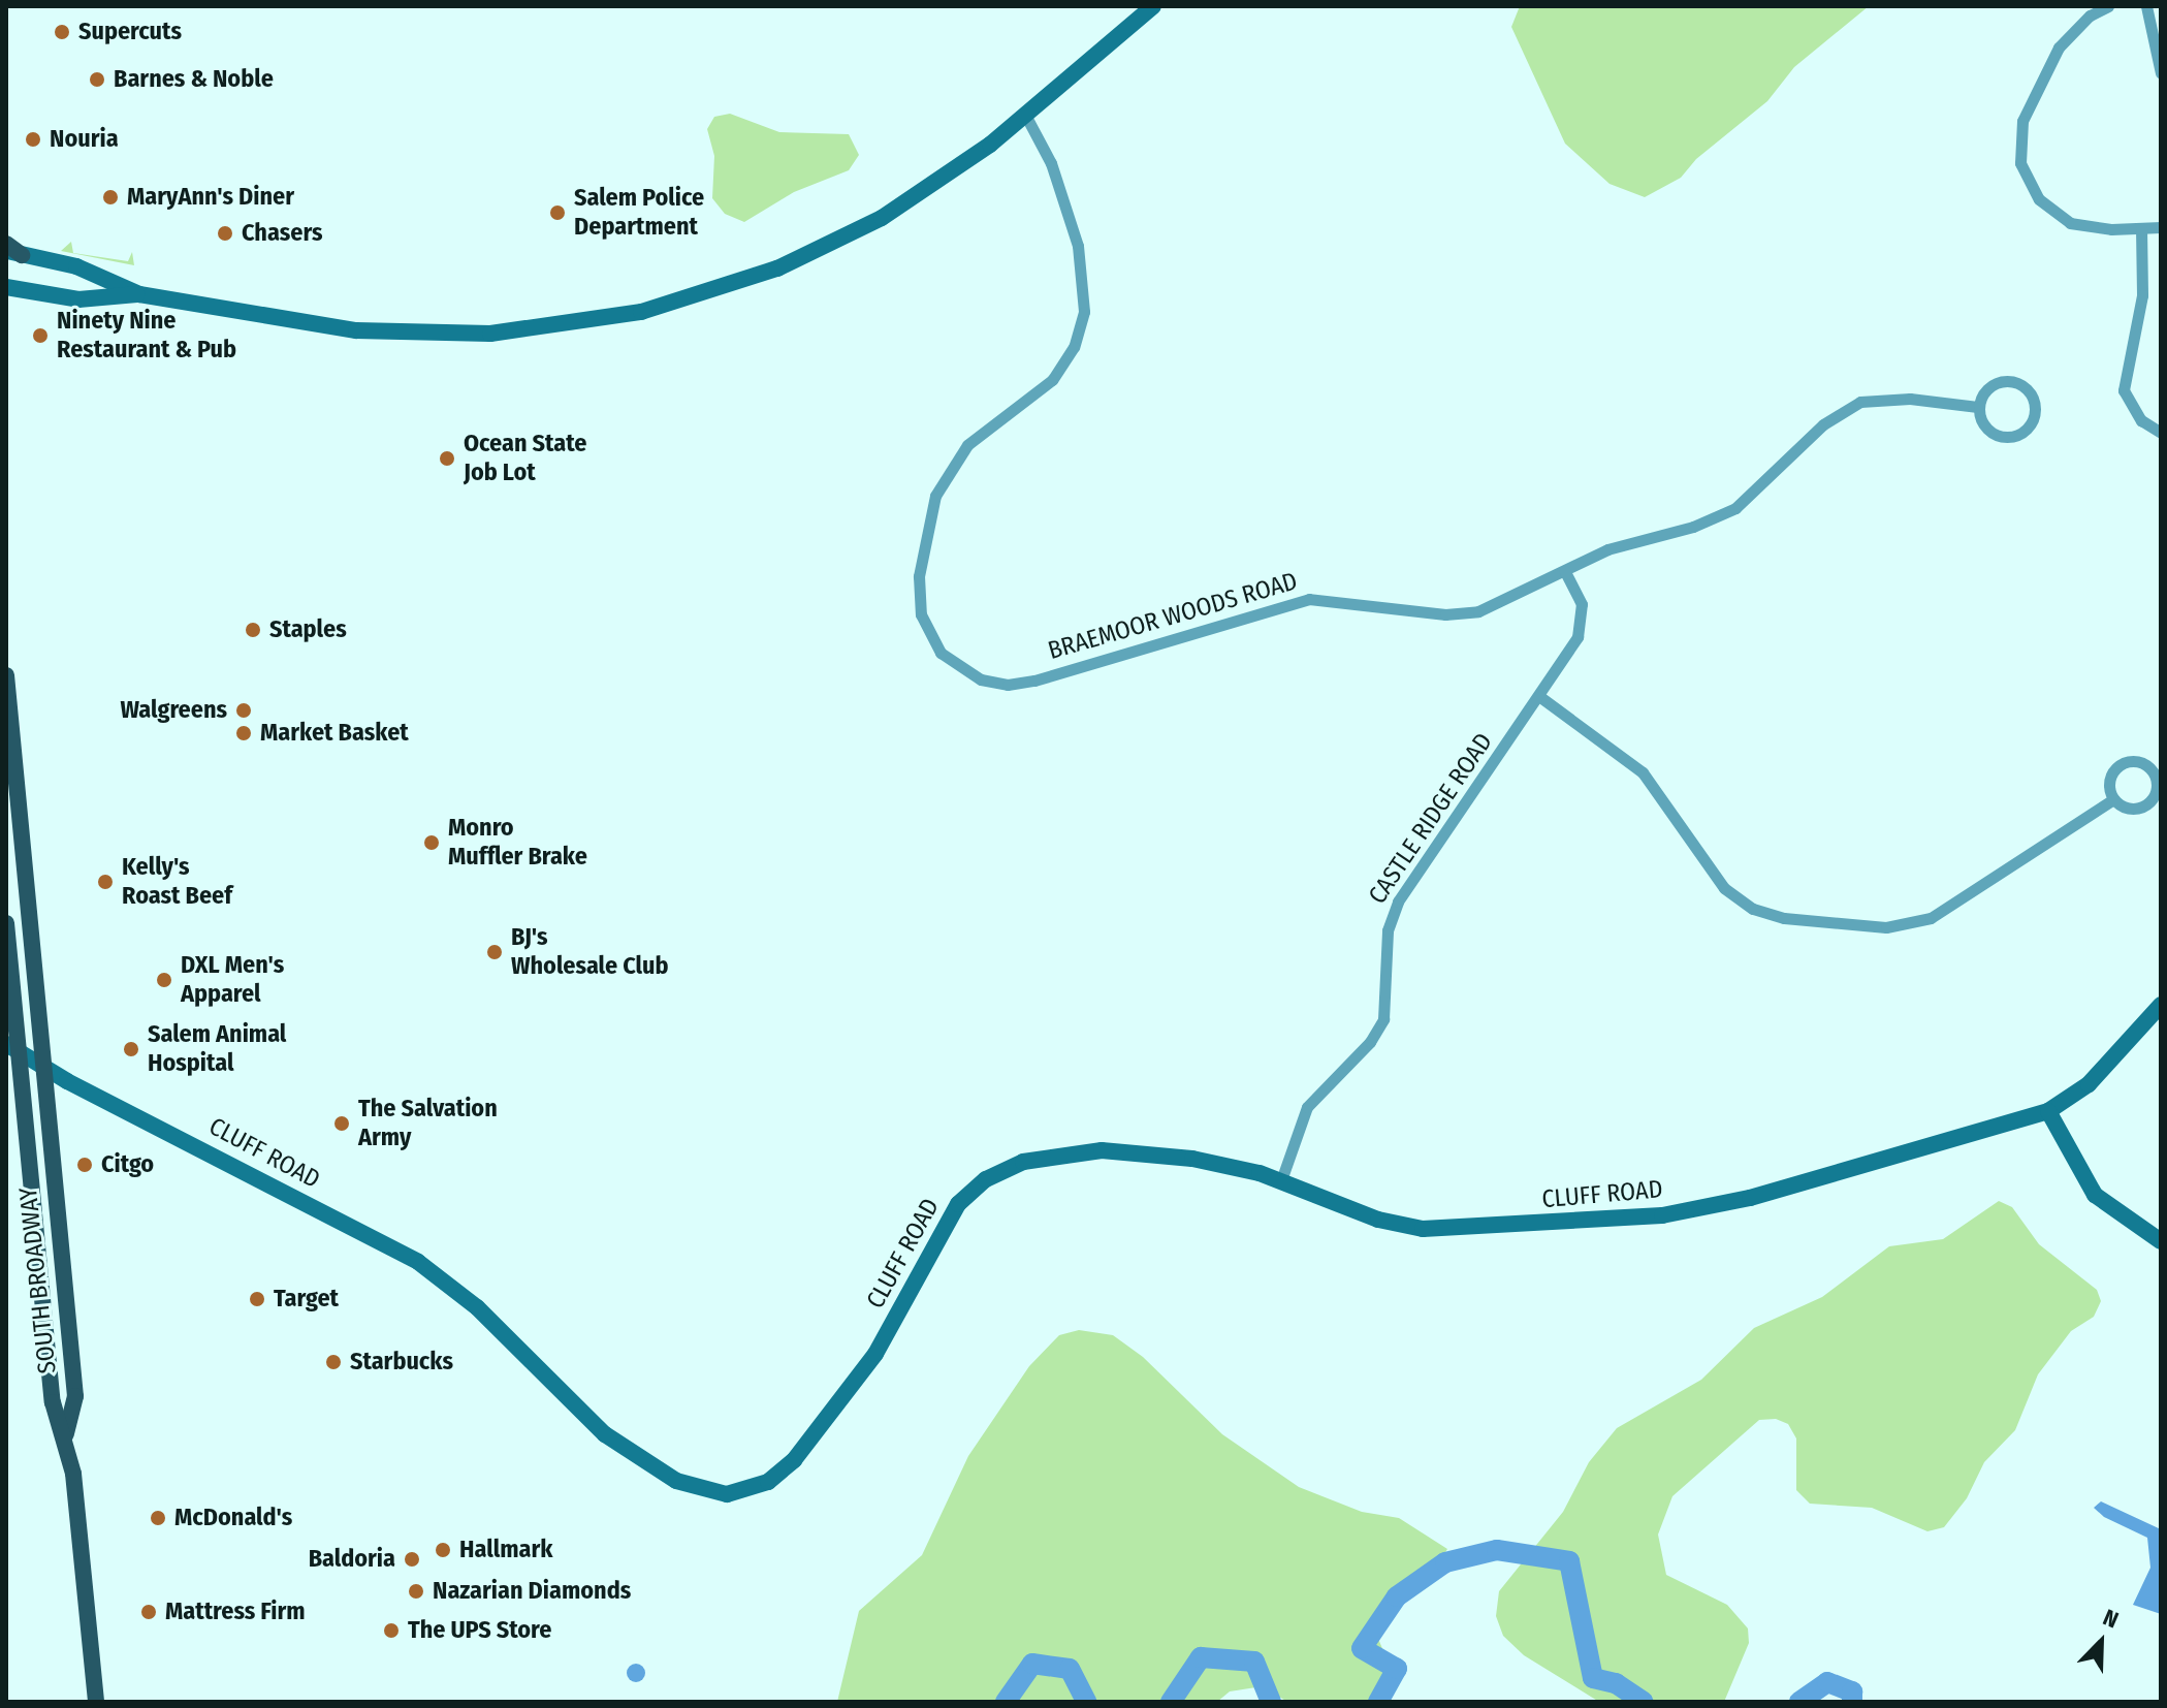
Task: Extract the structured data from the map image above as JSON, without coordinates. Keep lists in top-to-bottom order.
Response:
{
  "streets": {
    "main road": ["SOUTH BROADWAY"],
    "street": ["BRAEMOOR WOODS ROAD", "CASTLE RIDGE ROAD", "CLUFF ROAD"]
  },
  "crossings": [
    ["BRAEMOOR WOODS ROAD", "CASTLE RIDGE ROAD"],
    ["CASTLE RIDGE ROAD", "CLUFF ROAD"],
    ["CLUFF ROAD", "SOUTH BROADWAY"]
  ],
  "places": [
    "Supercuts",
    "Barnes & Noble",
    "Nouria",
    "MaryAnn's Diner",
    "Salem Police Department",
    "Chasers",
    "Ninety Nine Restaurant & Pub",
    "Ocean State Job Lot",
    "Staples",
    "Walgreens",
    "Market Basket",
    "Monro Muffler Brake",
    "Kelly's Roast Beef",
    "BJ's Wholesale Club",
    "DXL Men's Apparel",
    "Salem Animal Hospital",
    "The Salvation Army",
    "Citgo",
    "Target",
    "Starbucks",
    "McDonald's",
    "Hallmark",
    "Baldoria",
    "Nazarian Diamonds",
    "Mattress Firm",
    "The UPS Store"
  ],
  "north": "top right"
}
